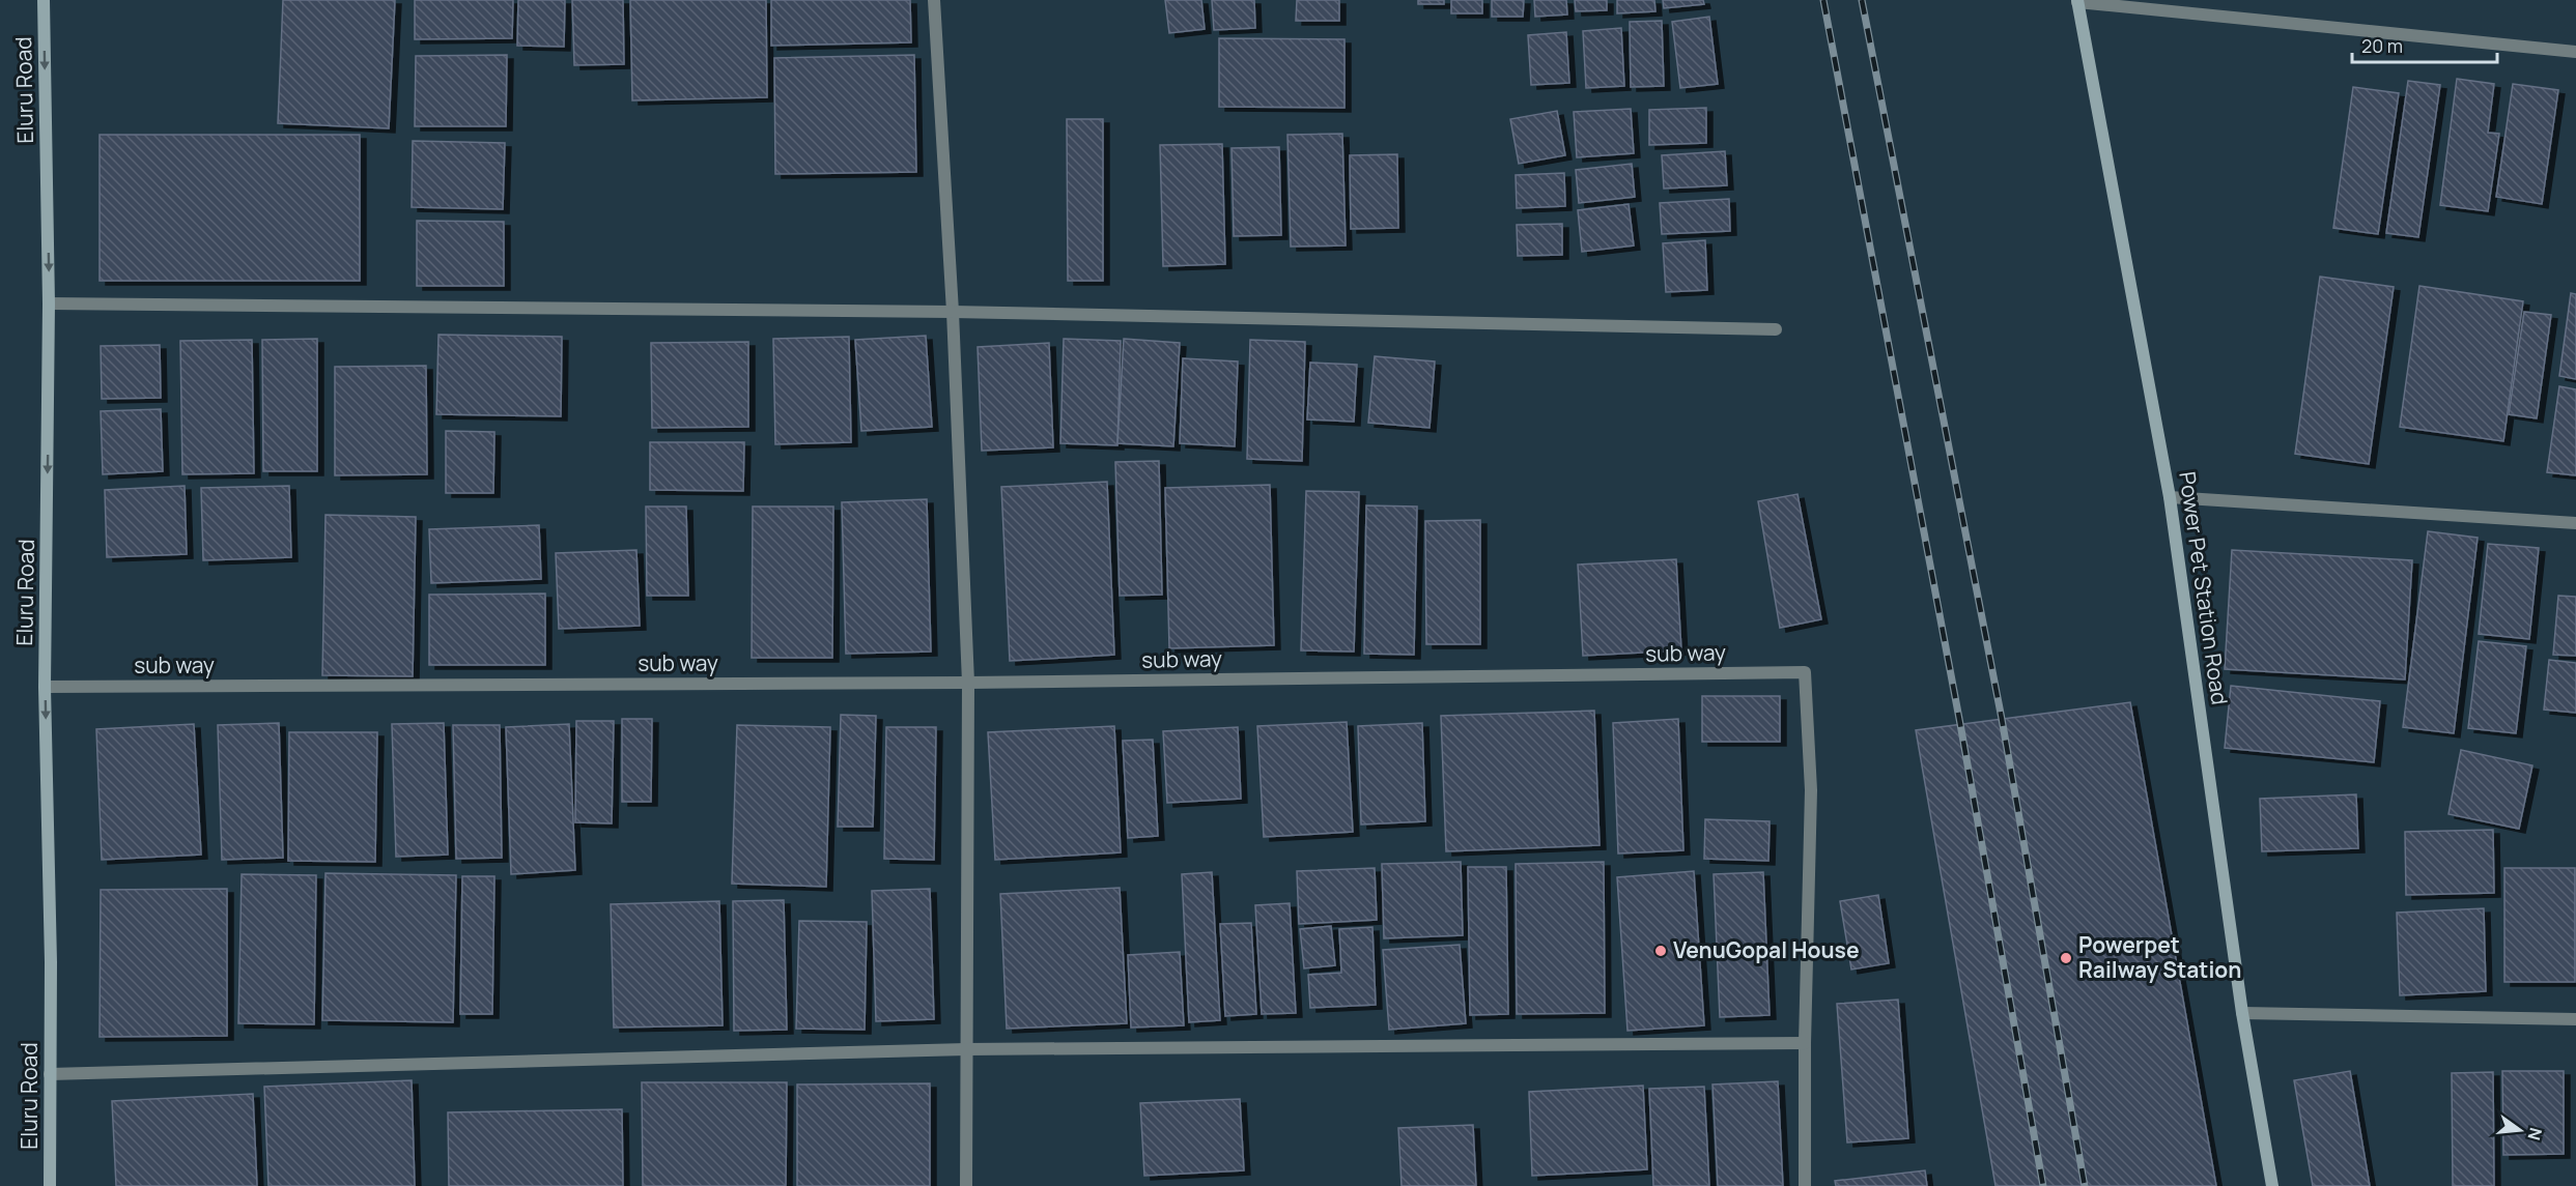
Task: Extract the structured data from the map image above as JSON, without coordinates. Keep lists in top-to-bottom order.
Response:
{
  "streets": {
    "main road": ["Eluru Road", "Power Pet Station Road"],
    "street": ["sub way"]
  },
  "crossings": [
    ["Eluru Road", "sub way"]
  ],
  "one_way": ["Eluru Road"],
  "places": ["VenuGopal House", "Powerpet Railway Station"],
  "scale_bar": "20 m",
  "north": "right"
}
